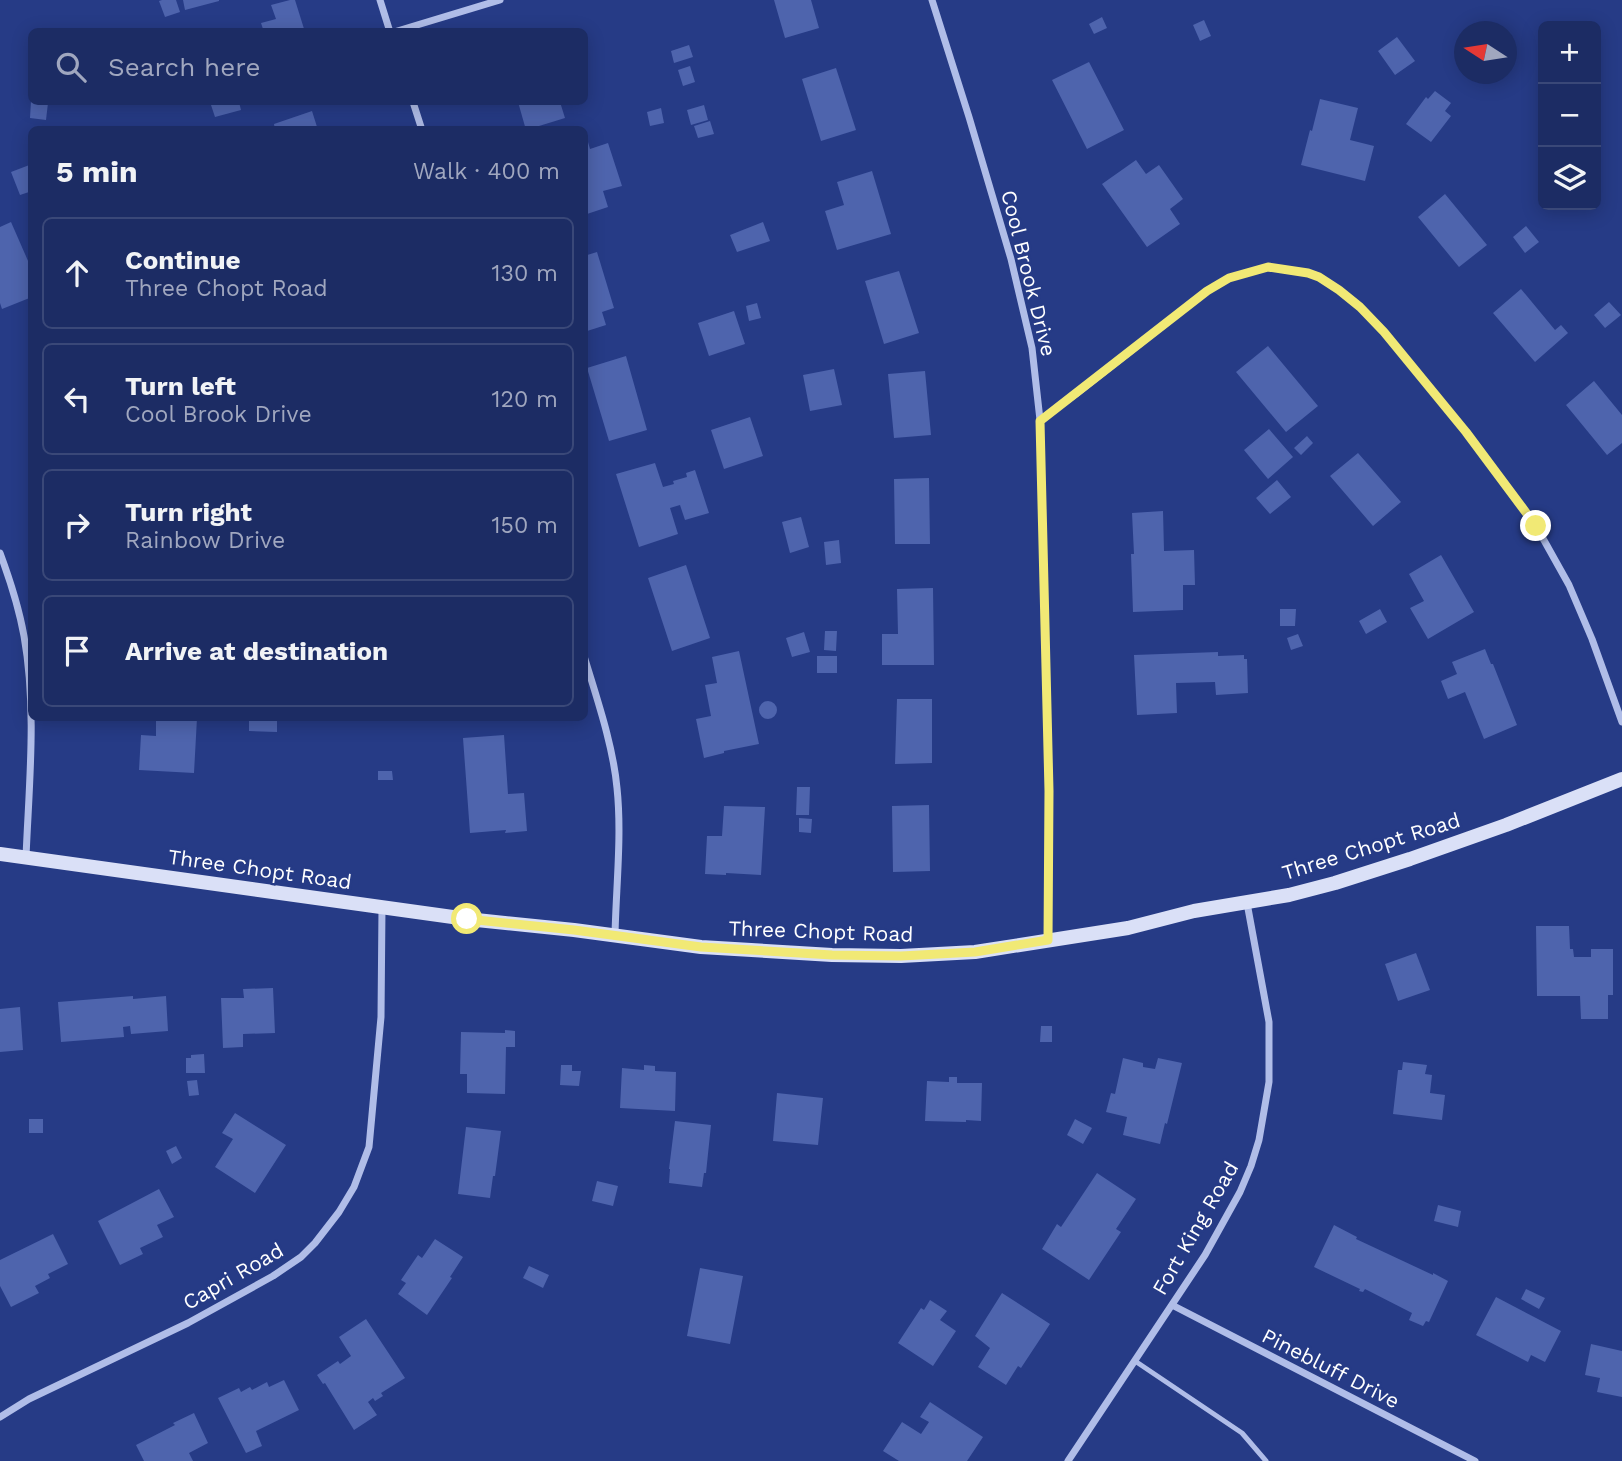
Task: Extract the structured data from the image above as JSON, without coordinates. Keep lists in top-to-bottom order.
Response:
{
  "streets": {
    "main road": ["Three Chopt Road"],
    "street": [
      "Cool Brook Drive",
      "Fort King Road",
      "Capri Road",
      "Pinebluff Drive"
    ]
  },
  "crossings": [
    ["Cool Brook Drive", "Three Chopt Road"],
    ["Three Chopt Road", "Fort King Road"],
    ["Three Chopt Road", "Capri Road"],
    ["Fort King Road", "Pinebluff Drive"]
  ],
  "north": "left",
  "page": {
    "map_buttons": ["+", "−"],
    "search": "Search here",
    "heading": ["5 min", "Walk · 400 m"],
    "list": [
      ["Continue", "Three Chopt Road", "130 m"],
      ["Turn left", "Cool Brook Drive", "120 m"],
      ["Turn right", "Rainbow Drive", "150 m"],
      "Arrive at destination"
    ]
  }
}
